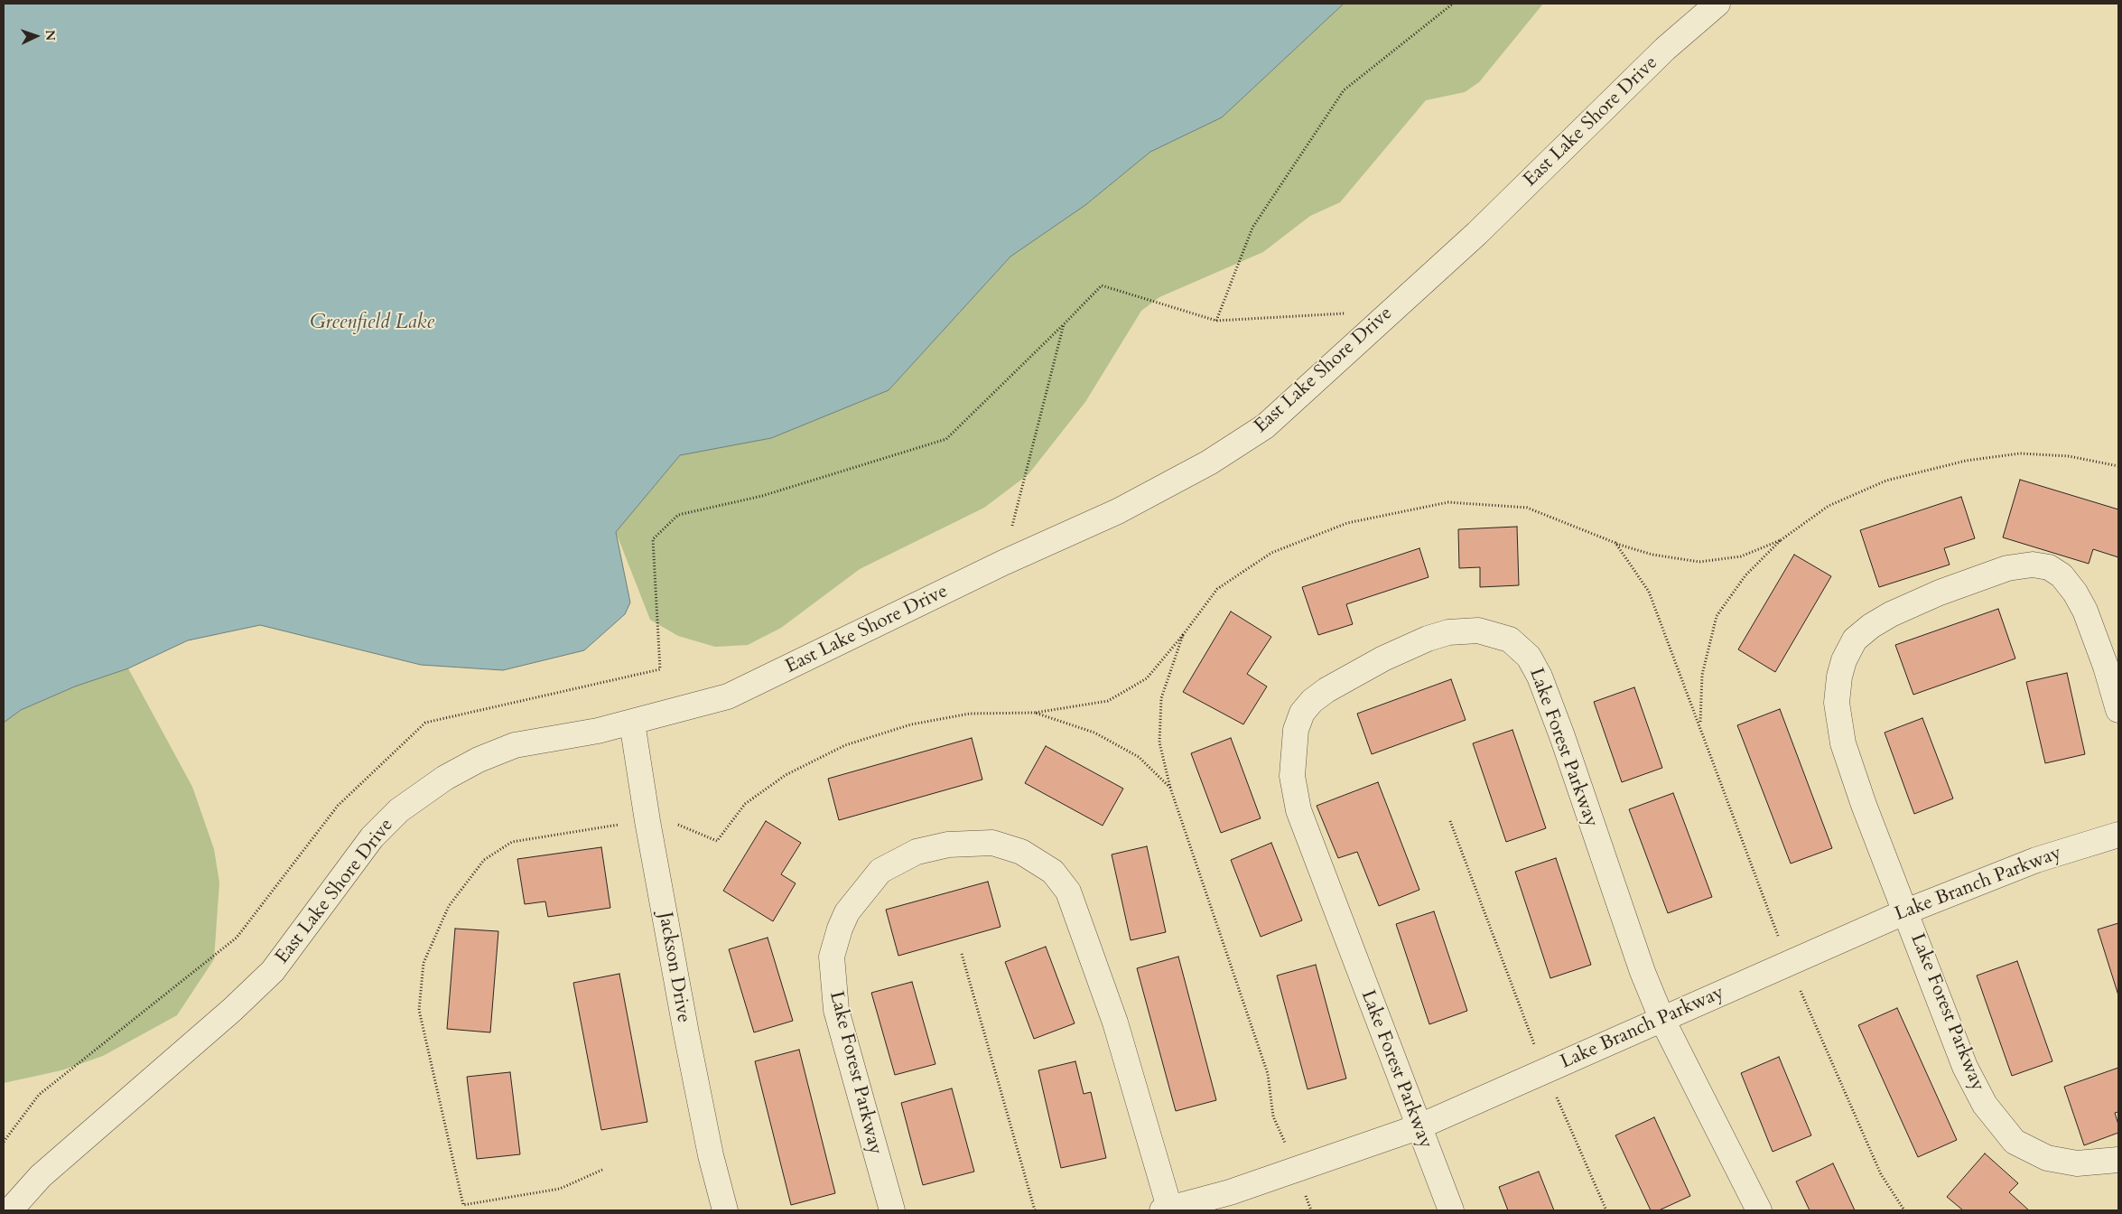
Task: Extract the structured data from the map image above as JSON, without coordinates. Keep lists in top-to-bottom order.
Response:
{
  "streets": {
    "street": [
      "East Lake Shore Drive",
      "Lake Forest Parkway",
      "Lake Branch Parkway",
      "Jackson Drive"
    ]
  },
  "crossings": [
    ["East Lake Shore Drive", "Jackson Drive"],
    ["Lake Forest Parkway", "Lake Branch Parkway"]
  ],
  "water": ["Greenfield Lake"],
  "north": "right"
}
